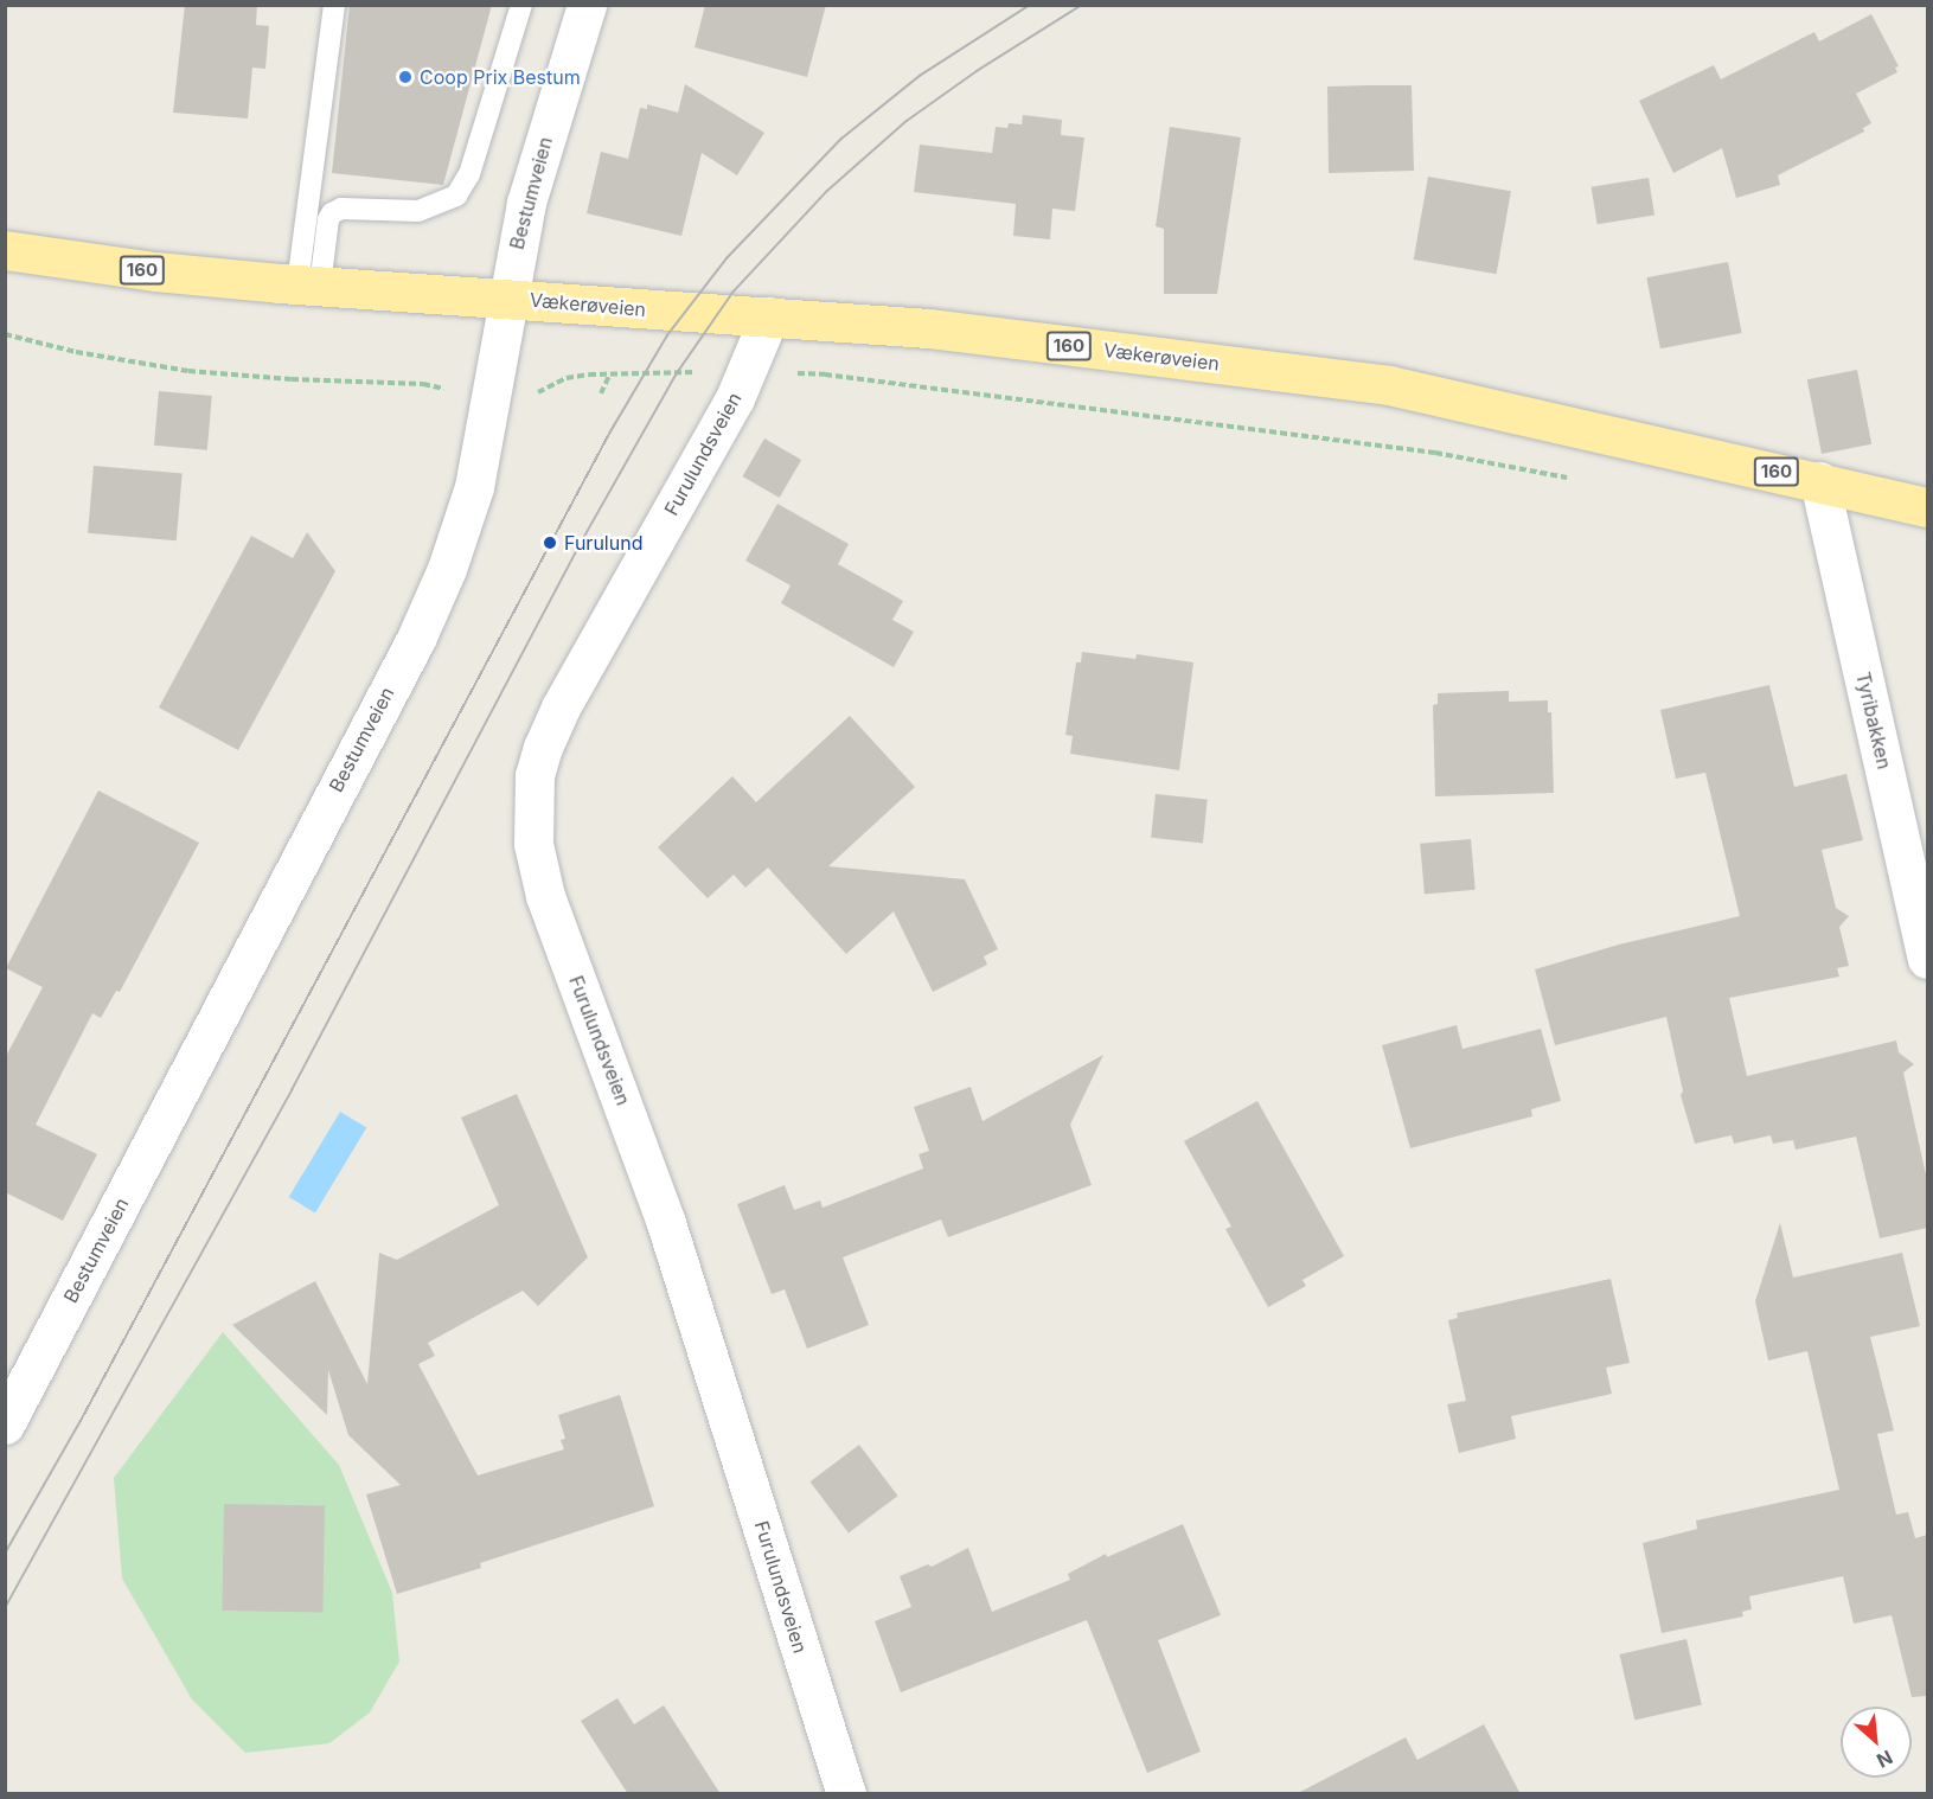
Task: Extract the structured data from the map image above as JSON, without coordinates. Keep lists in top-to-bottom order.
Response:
{
  "streets": {
    "main road": ["160", "Vækerøveien"],
    "street": ["Bestumveien", "Furulundsveien", "Tyribakken"]
  },
  "crossings": [
    ["Bestumveien", "Vækerøveien"],
    ["Vækerøveien", "Furulundsveien"],
    ["Vækerøveien", "Tyribakken"]
  ],
  "places": ["Coop Prix Bestum", "Furulund"],
  "north": "bottom right"
}
